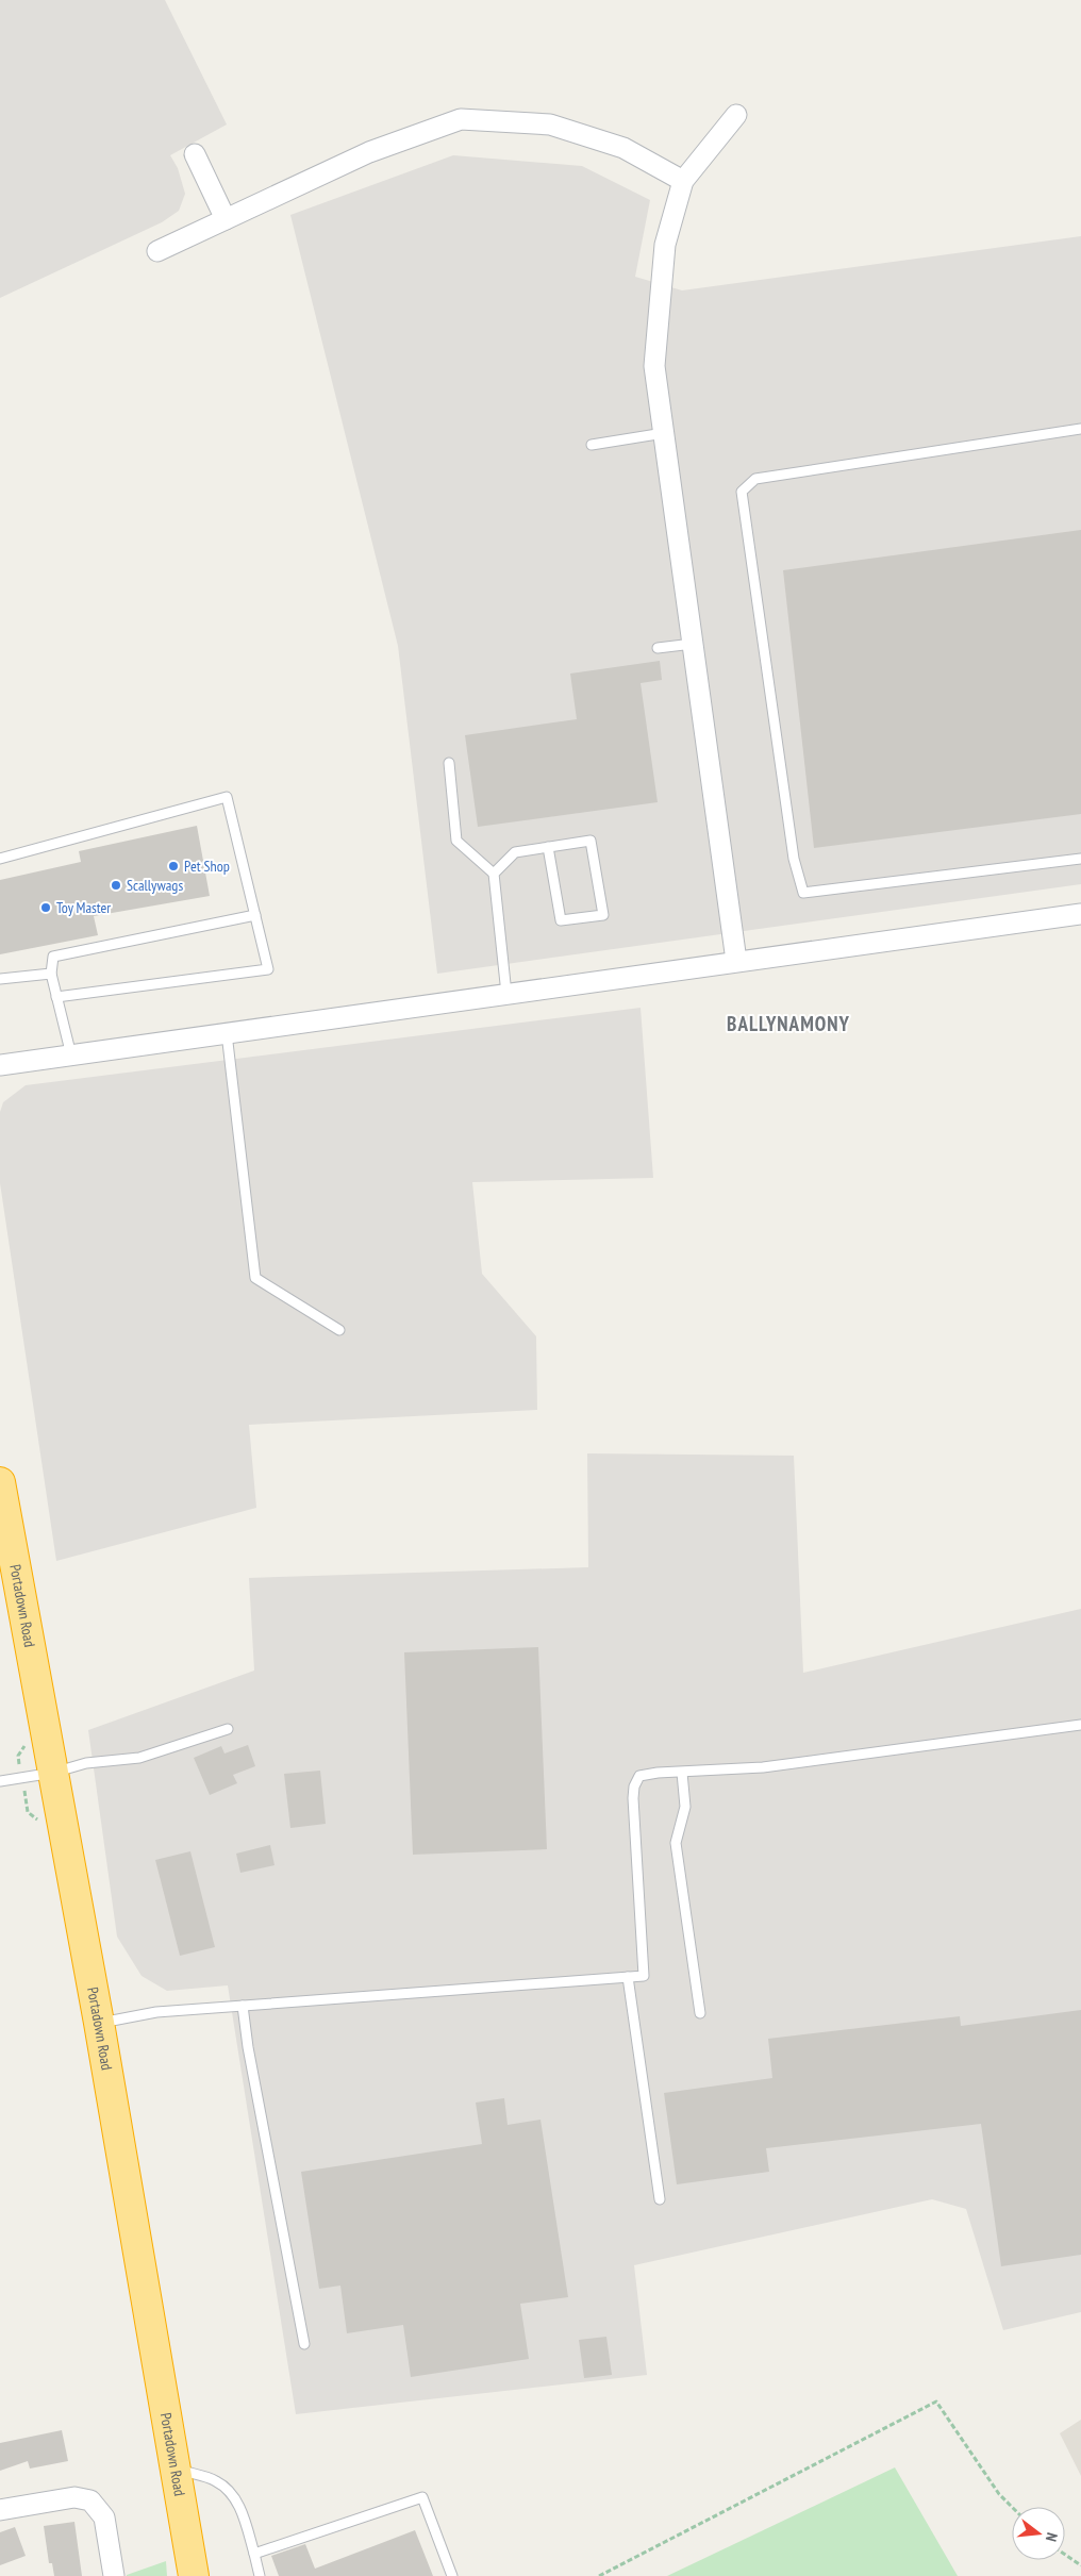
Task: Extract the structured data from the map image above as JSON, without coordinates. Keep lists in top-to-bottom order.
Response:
{
  "streets": {
    "highway": ["Portadown Road"]
  },
  "districts": ["BALLYNAMONY"],
  "places": ["Pet Shop", "Scallywags", "Toy Master"],
  "north": "right"
}
